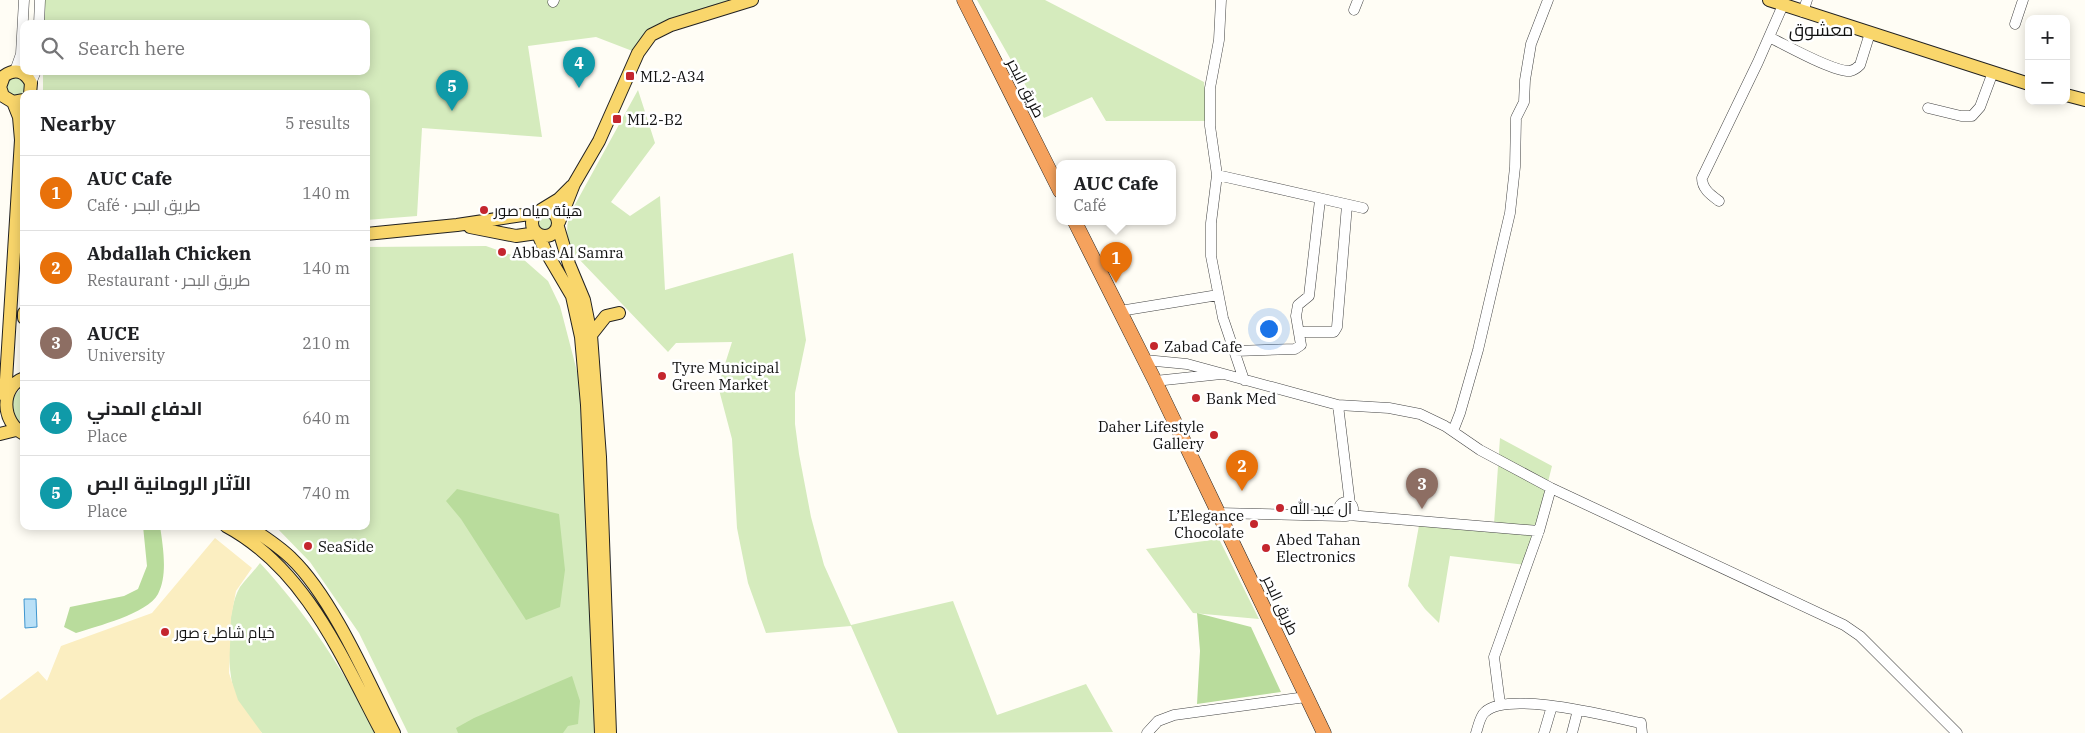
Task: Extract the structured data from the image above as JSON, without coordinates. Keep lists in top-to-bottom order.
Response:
{
  "streets": {
    "highway": ["طريق البحر"]
  },
  "districts": ["معشوق"],
  "places": {
    "transit": ["ML2-A34", "ML2-B2"],
    "other": [
      "هيئة مياه صور",
      "Abbas Al Samra",
      "Zabad Cafe",
      "Tyre Municipal Green Market",
      "Bank Med",
      "Daher Lifestyle Gallery",
      "آل عبد الله",
      "L’Elegance Chocolate",
      "SeaSide",
      "Abed Tahan Electronics",
      "خيام شاطئ صور"
    ]
  },
  "page": {
    "map_buttons": ["+", "−"],
    "search": "Search here",
    "pins": [
      "4",
      "5",
      "1",
      "2",
      "3"
    ],
    "heading": ["Nearby", "5 results"],
    "list": [
      {
        "mark": "1",
        "name": "AUC Cafe",
        "note": "Café · طريق البحر",
        "value": "140 m"
      },
      {
        "mark": "2",
        "name": "Abdallah Chicken",
        "note": "Restaurant · طريق البحر",
        "value": "140 m"
      },
      {
        "mark": "3",
        "name": "AUCE",
        "note": "University",
        "value": "210 m"
      },
      {
        "mark": "4",
        "name": "الدفاع المدني",
        "note": "Place",
        "value": "640 m"
      },
      {
        "mark": "5",
        "name": "الآثار الرومانية البص",
        "note": "Place",
        "value": "740 m"
      }
    ],
    "popup": ["AUC Cafe", "Café"]
  }
}
